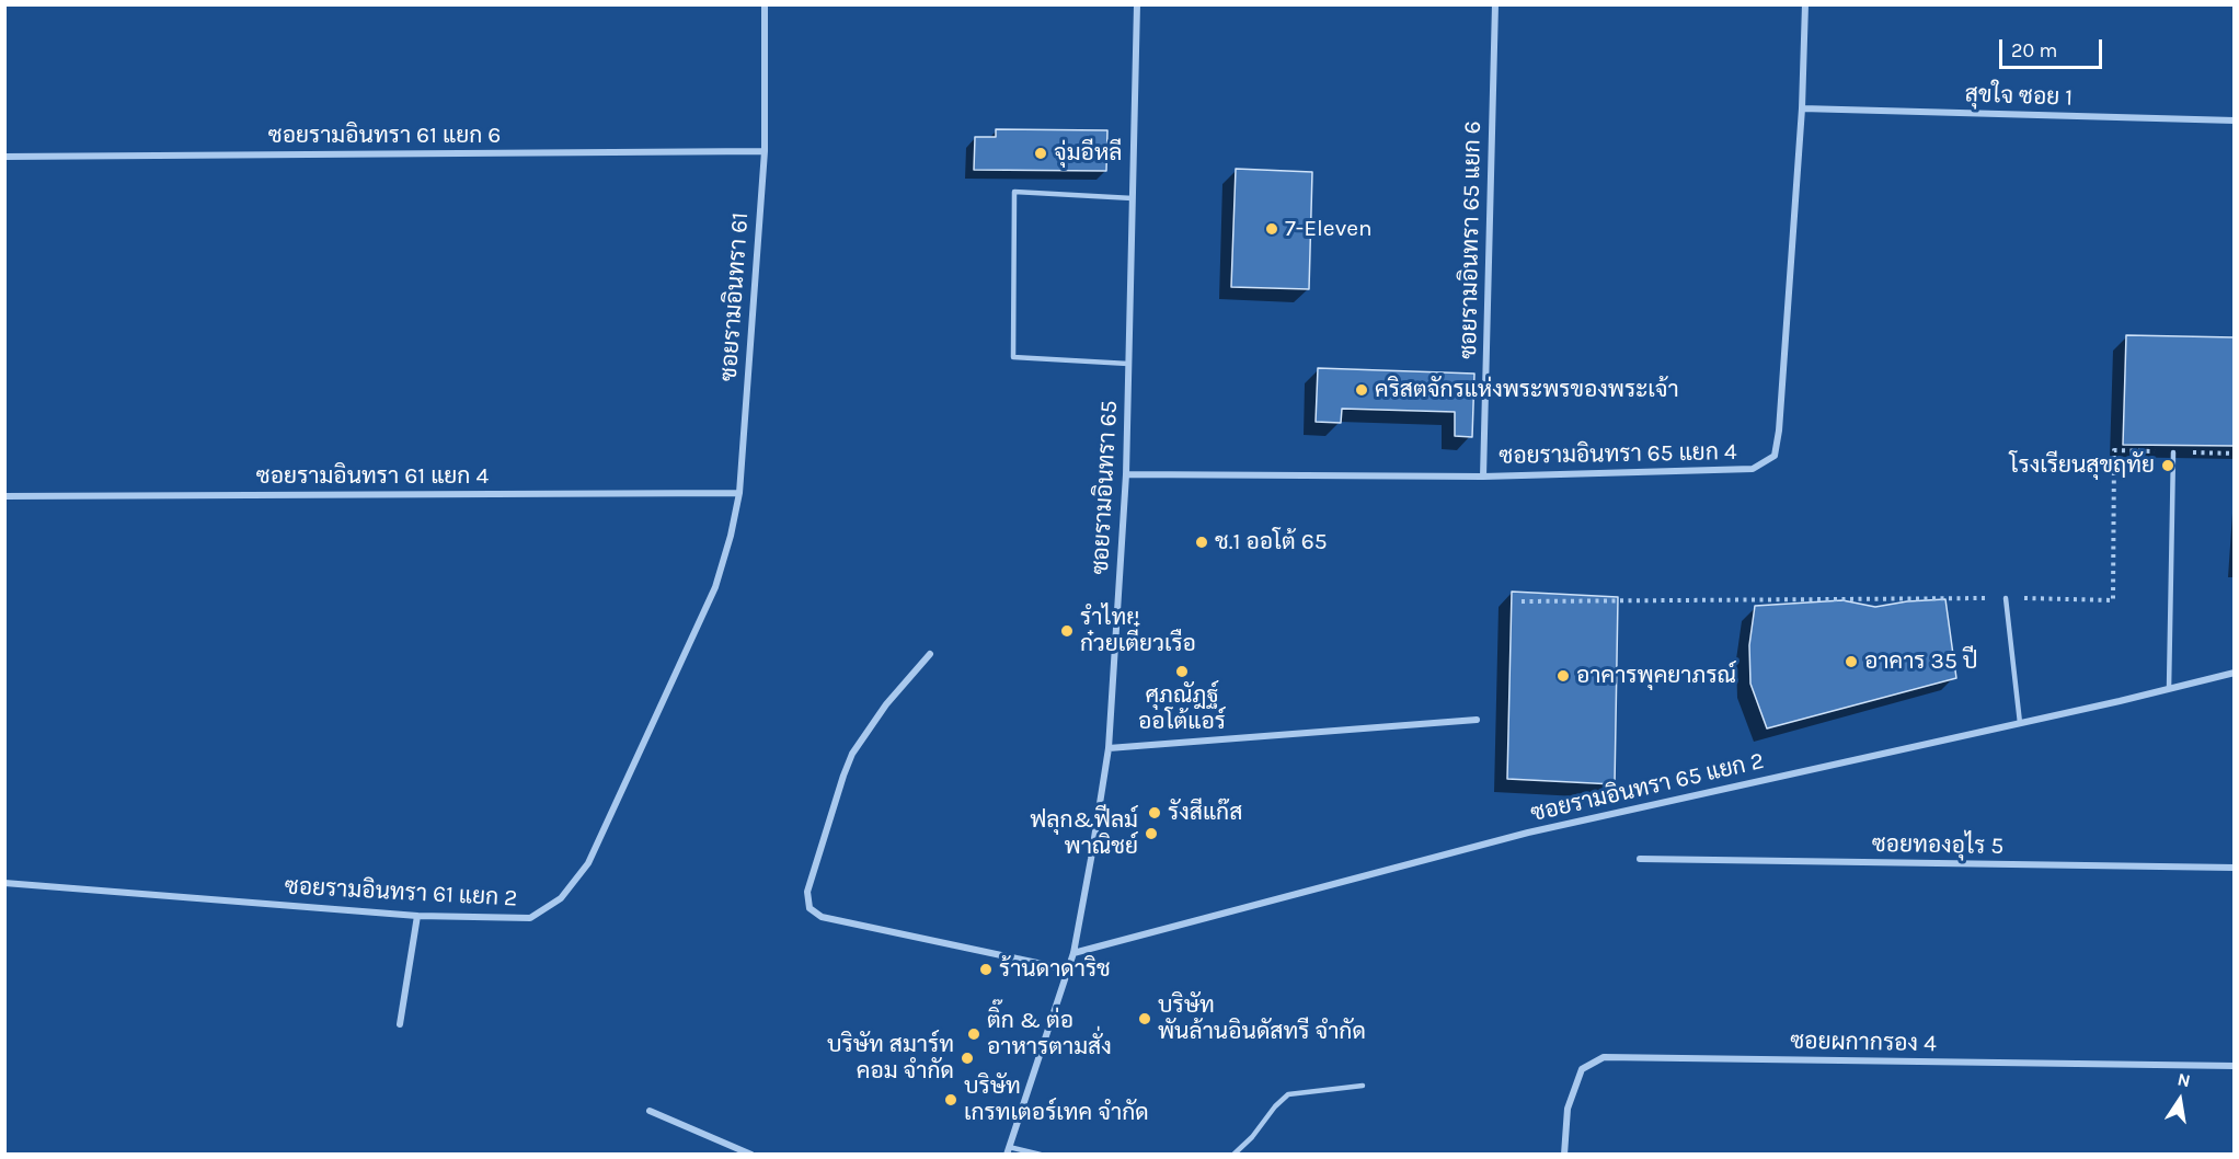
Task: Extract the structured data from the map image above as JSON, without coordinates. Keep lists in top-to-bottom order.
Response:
{
  "streets": {
    "street": [
      "สุขใจ ซอย 1",
      "ซอยรามอินทรา 61 แยก 6",
      "ซอยรามอินทรา 65 แยก 6",
      "ซอยรามอินทรา 61",
      "ซอยรามอินทรา 65 แยก 4",
      "ซอยรามอินทรา 61 แยก 4",
      "ซอยรามอินทรา 65",
      "ซอยรามอินทรา 65 แยก 2",
      "ซอยทองอุไร 5",
      "ซอยรามอินทรา 61 แยก 2",
      "ซอยผกากรอง 4"
    ]
  },
  "crossings": [
    ["สุขใจ ซอย 1", "ซอยรามอินทรา 65 แยก 4"],
    ["ซอยรามอินทรา 61 แยก 6", "ซอยรามอินทรา 61"],
    ["ซอยรามอินทรา 65 แยก 6", "ซอยรามอินทรา 65 แยก 4"],
    ["ซอยรามอินทรา 61", "ซอยรามอินทรา 61 แยก 4"],
    ["ซอยรามอินทรา 61", "ซอยรามอินทรา 61 แยก 2"],
    ["ซอยรามอินทรา 65 แยก 4", "ซอยรามอินทรา 65"],
    ["ซอยรามอินทรา 65", "ซอยรามอินทรา 65 แยก 2"]
  ],
  "places": [
    "จุ่มอีหลี",
    "7-Eleven",
    "คริสตจักรแห่งพระพรของพระเจ้า",
    "โรงเรียนสุขฤทัย",
    "ช.1 ออโต้ 65",
    "รำไทย ก๋วยเตี๋ยวเรือ",
    "อาคาร 35 ปี",
    "ศุภณัฎฐ์ ออโต้แอร์",
    "อาคารพุคยาภรณ์",
    "รังสีแก๊ส",
    "ฟลุก&ฟีลม์ พาณิชย์",
    "ร้านดาดาริช",
    "บริษัท พันล้านอินดัสทรี จำกัด",
    "ติ๊ก & ต่อ อาหารตามสั่ง",
    "บริษัท สมาร์ท คอม จำกัด",
    "บริษัท เกรทเตอร์เทค จำกัด"
  ],
  "scale_bar": "20 m",
  "north": "top"
}
